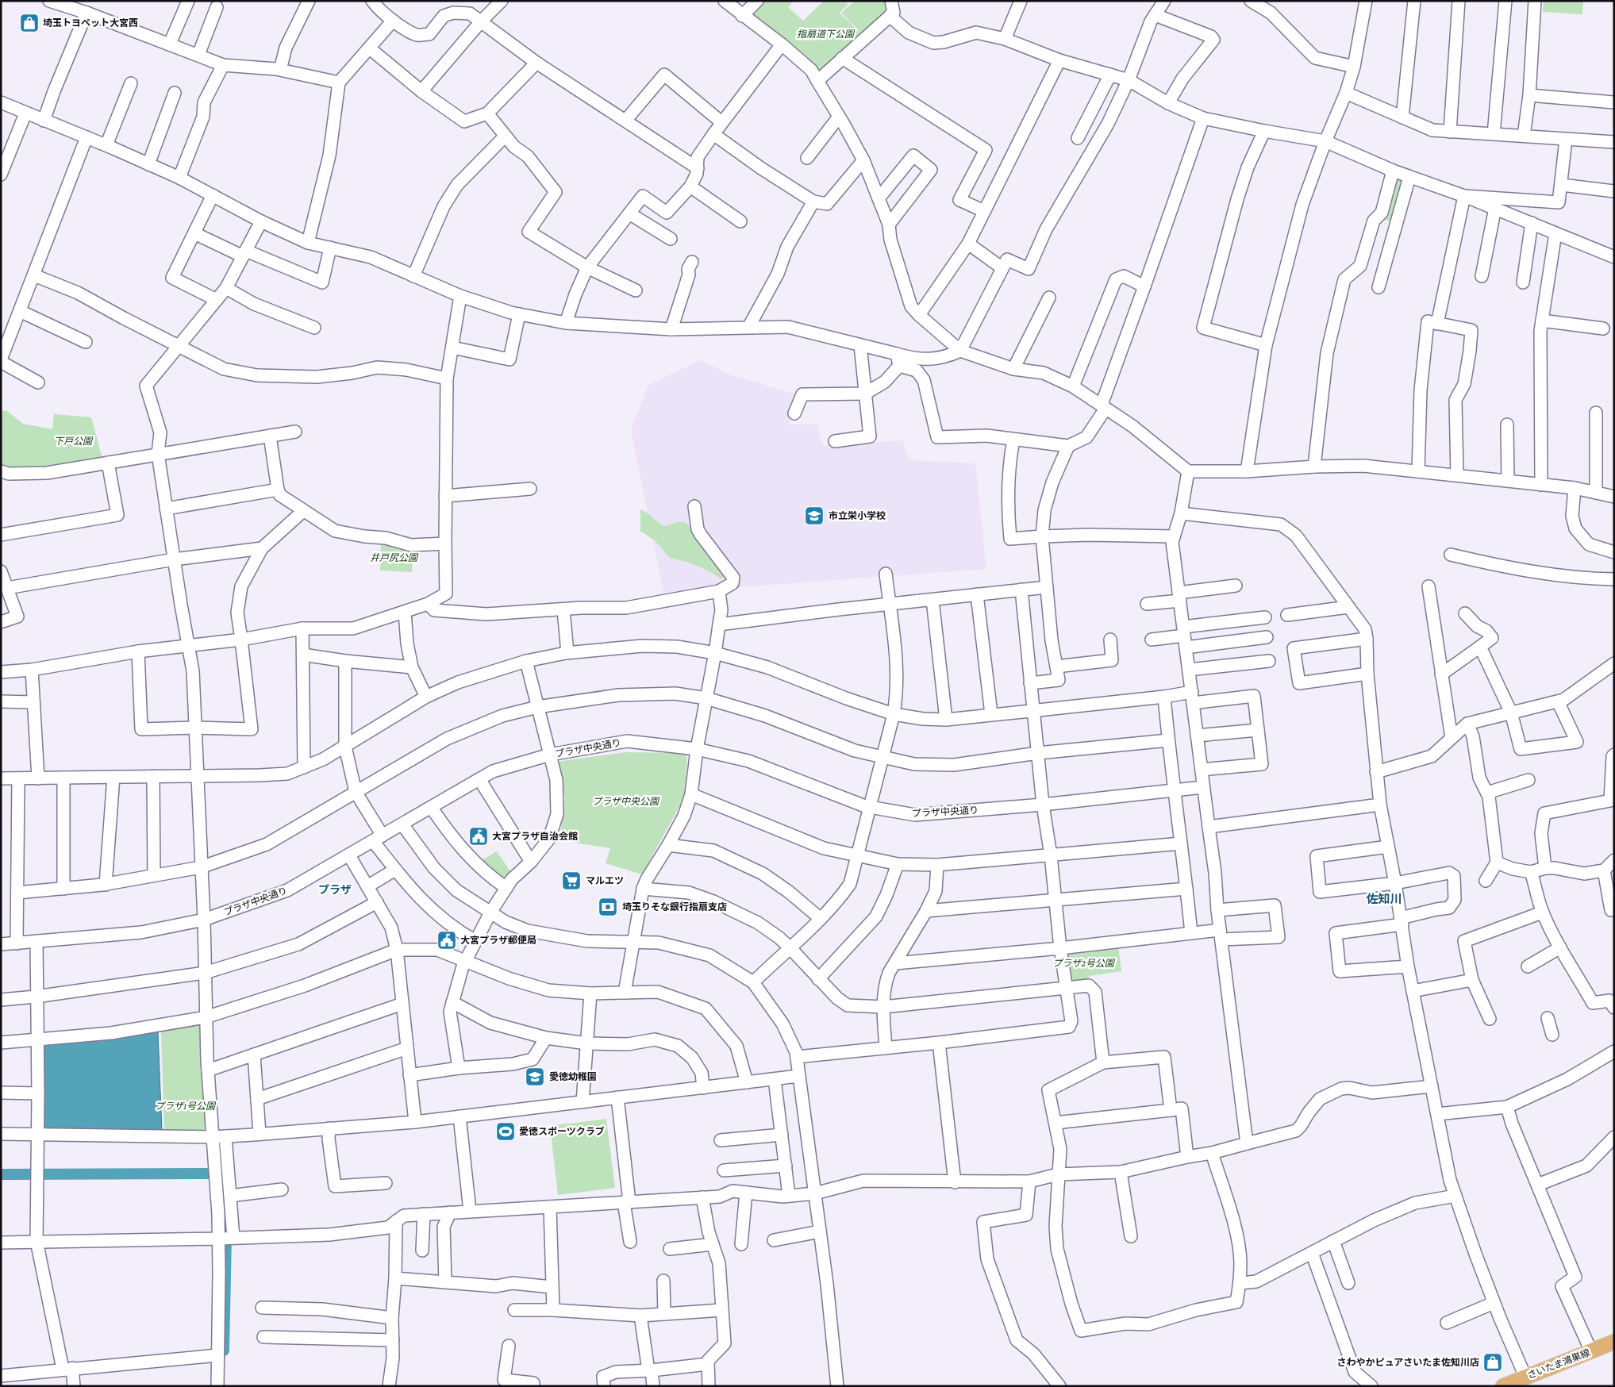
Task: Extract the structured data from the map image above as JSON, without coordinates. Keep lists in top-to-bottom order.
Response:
{
  "streets": {
    "main road": ["さいたま鴻巣線"],
    "street": ["プラザ中央通り"]
  },
  "districts": ["プラザ", "佐知川"],
  "parks": [
    "指扇道下公園",
    "下戸公園",
    "井戸尻公園",
    "プラザ中央公園",
    "プラザ2号公園",
    "プラザ1号公園"
  ],
  "places": {
    "shop": ["埼玉トヨペット大宮西", "さわやかピュアさいたま佐知川店"],
    "school or university": ["市立栄小学校", "愛徳幼稚園"],
    "public building": ["大宮プラザ自治会館", "大宮プラザ郵便局"],
    "supermarket": ["マルエツ"],
    "bank": ["埼玉りそな銀行指扇支店"],
    "sports": ["愛徳スポーツクラブ"]
  }
}
